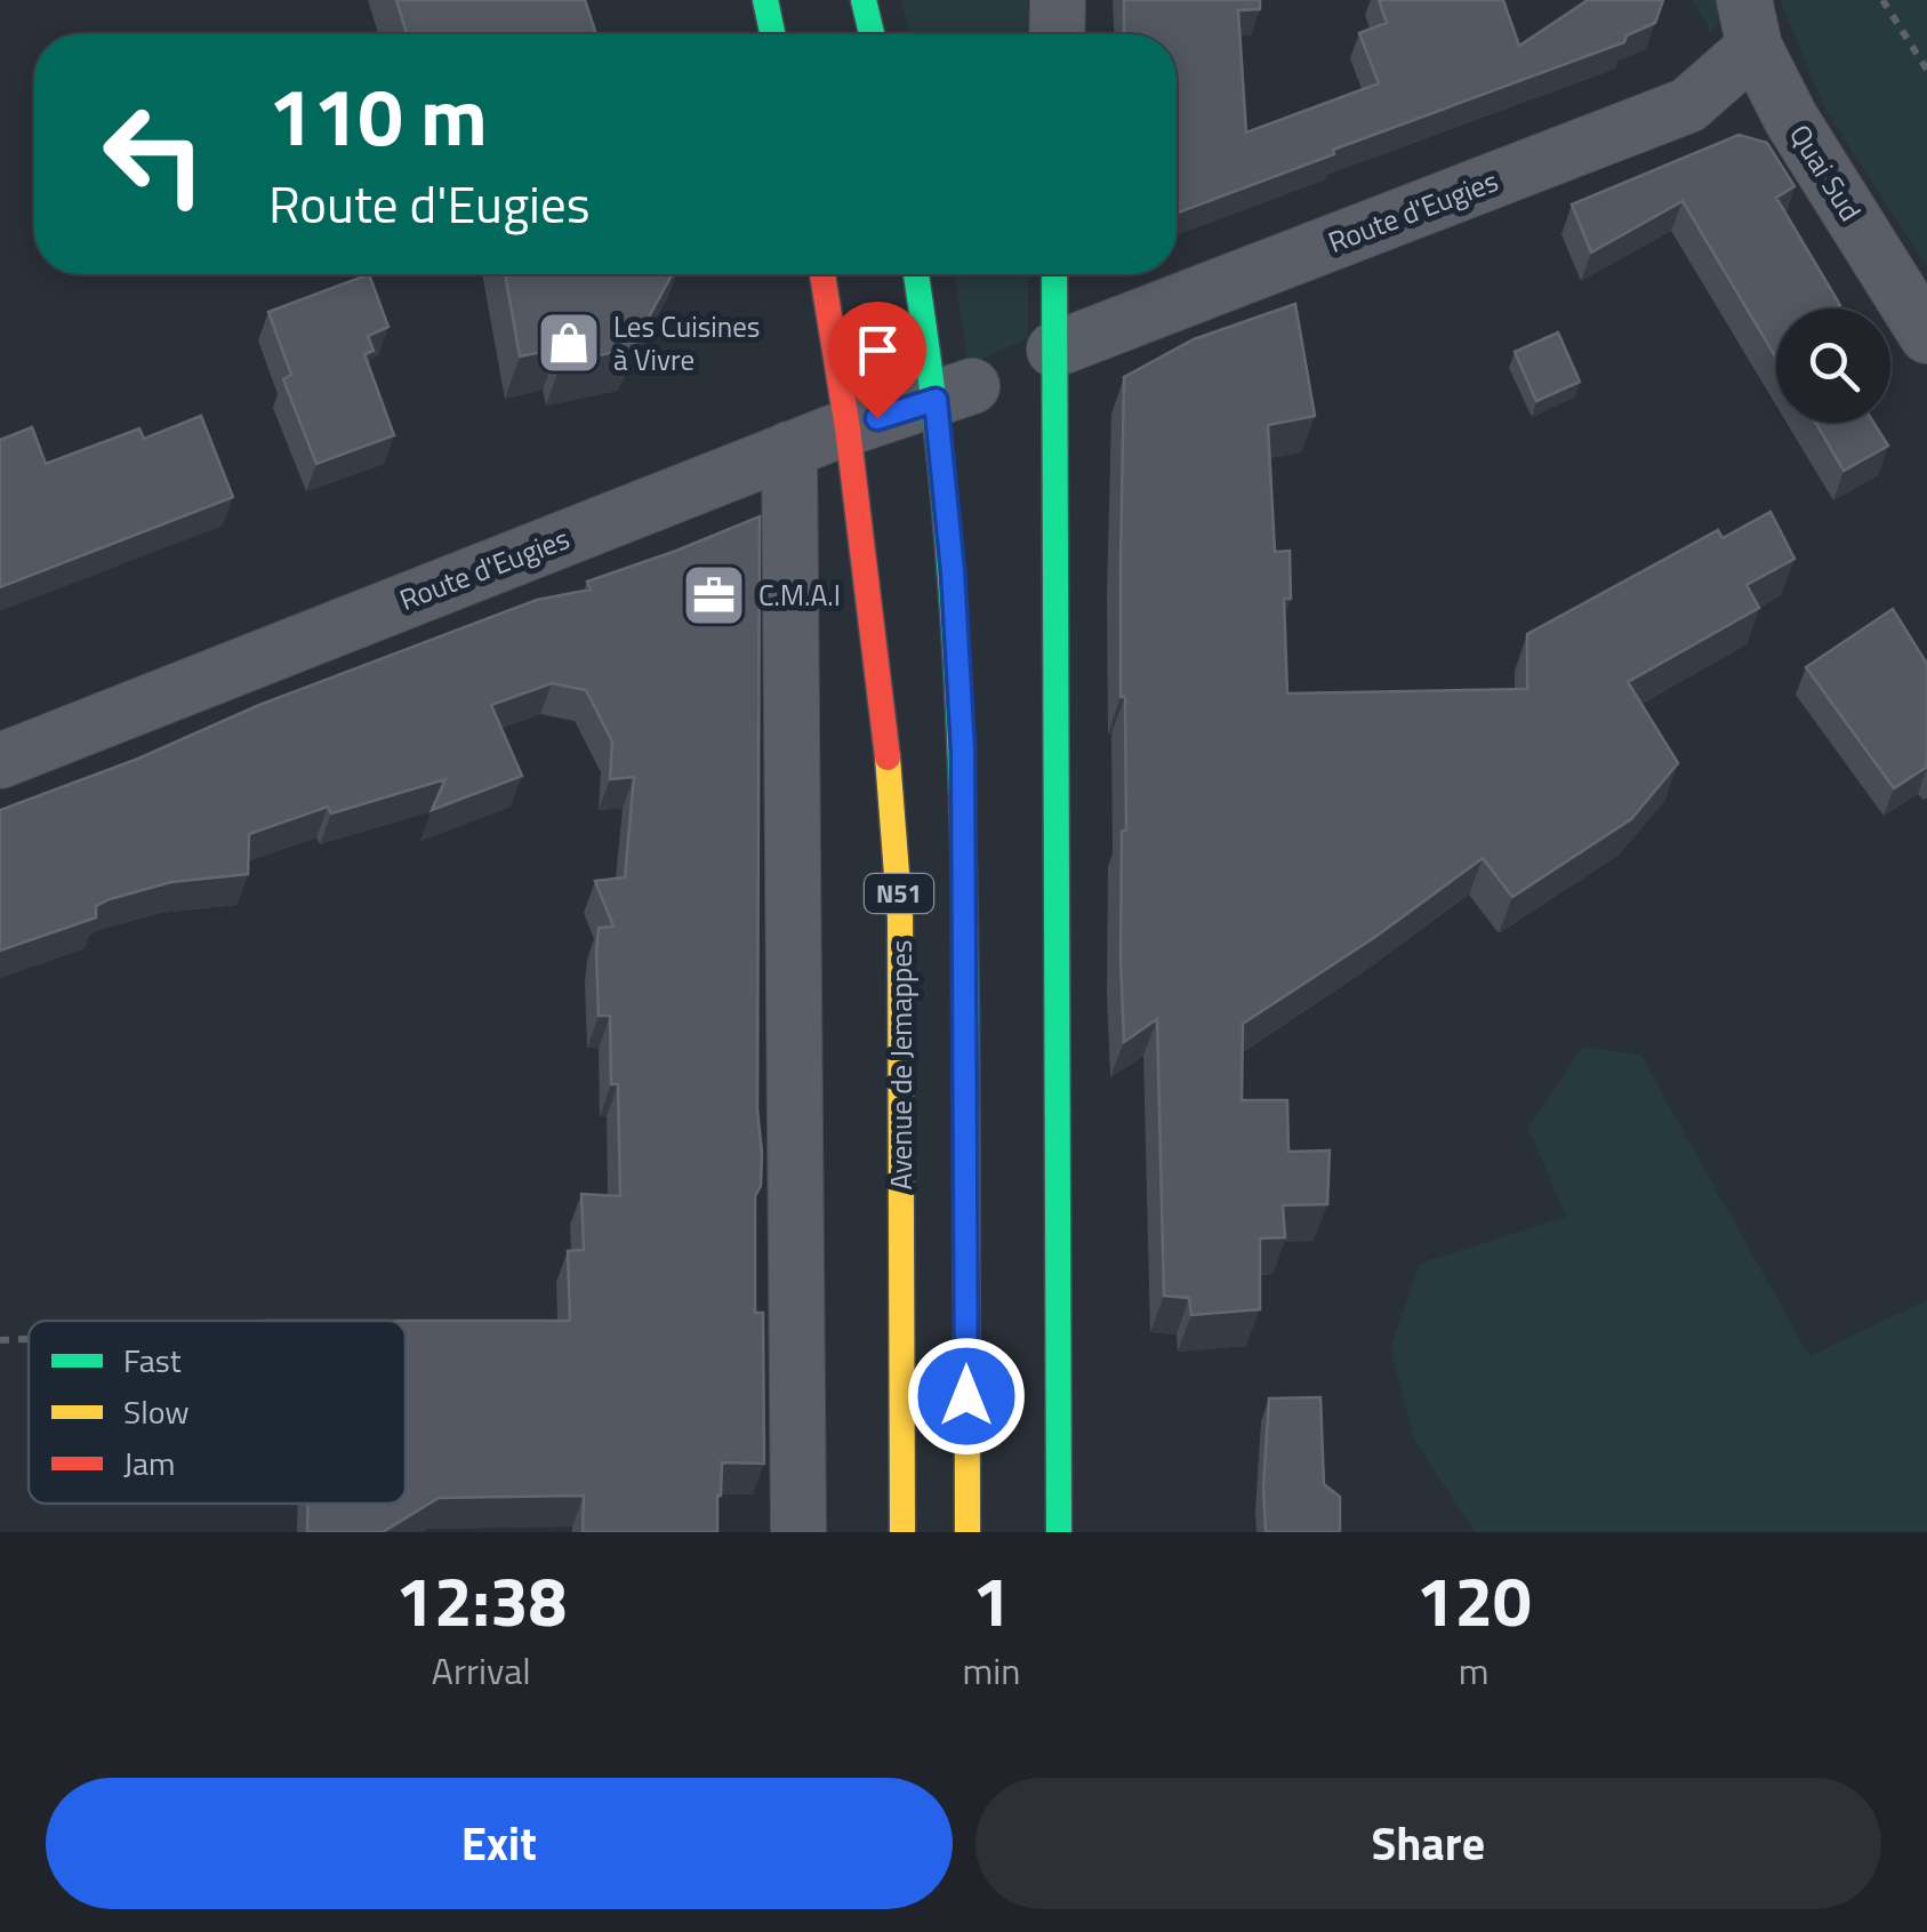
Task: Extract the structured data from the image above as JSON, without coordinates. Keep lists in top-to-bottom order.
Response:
{
  "streets": {
    "main road": ["N51", "Avenue de Jemappes"],
    "street": ["Quai Sud", "Route d'Eugies"]
  },
  "crossings": [
    ["Quai Sud", "Route d'Eugies"],
    ["Route d'Eugies", "N51"],
    ["Route d'Eugies", "Avenue de Jemappes"]
  ],
  "places": {
    "shop": ["Les Cuisines à Vivre"],
    "office": ["C.M.A.I"]
  },
  "legend": ["Fast", "Slow", "Jam"],
  "page": {
    "turn": ["110 m", "Route d'Eugies"],
    "eta": [
      "12:38",
      "Arrival",
      "1",
      "min",
      "120",
      "m"
    ],
    "buttons": ["Exit", "Share"]
  }
}
